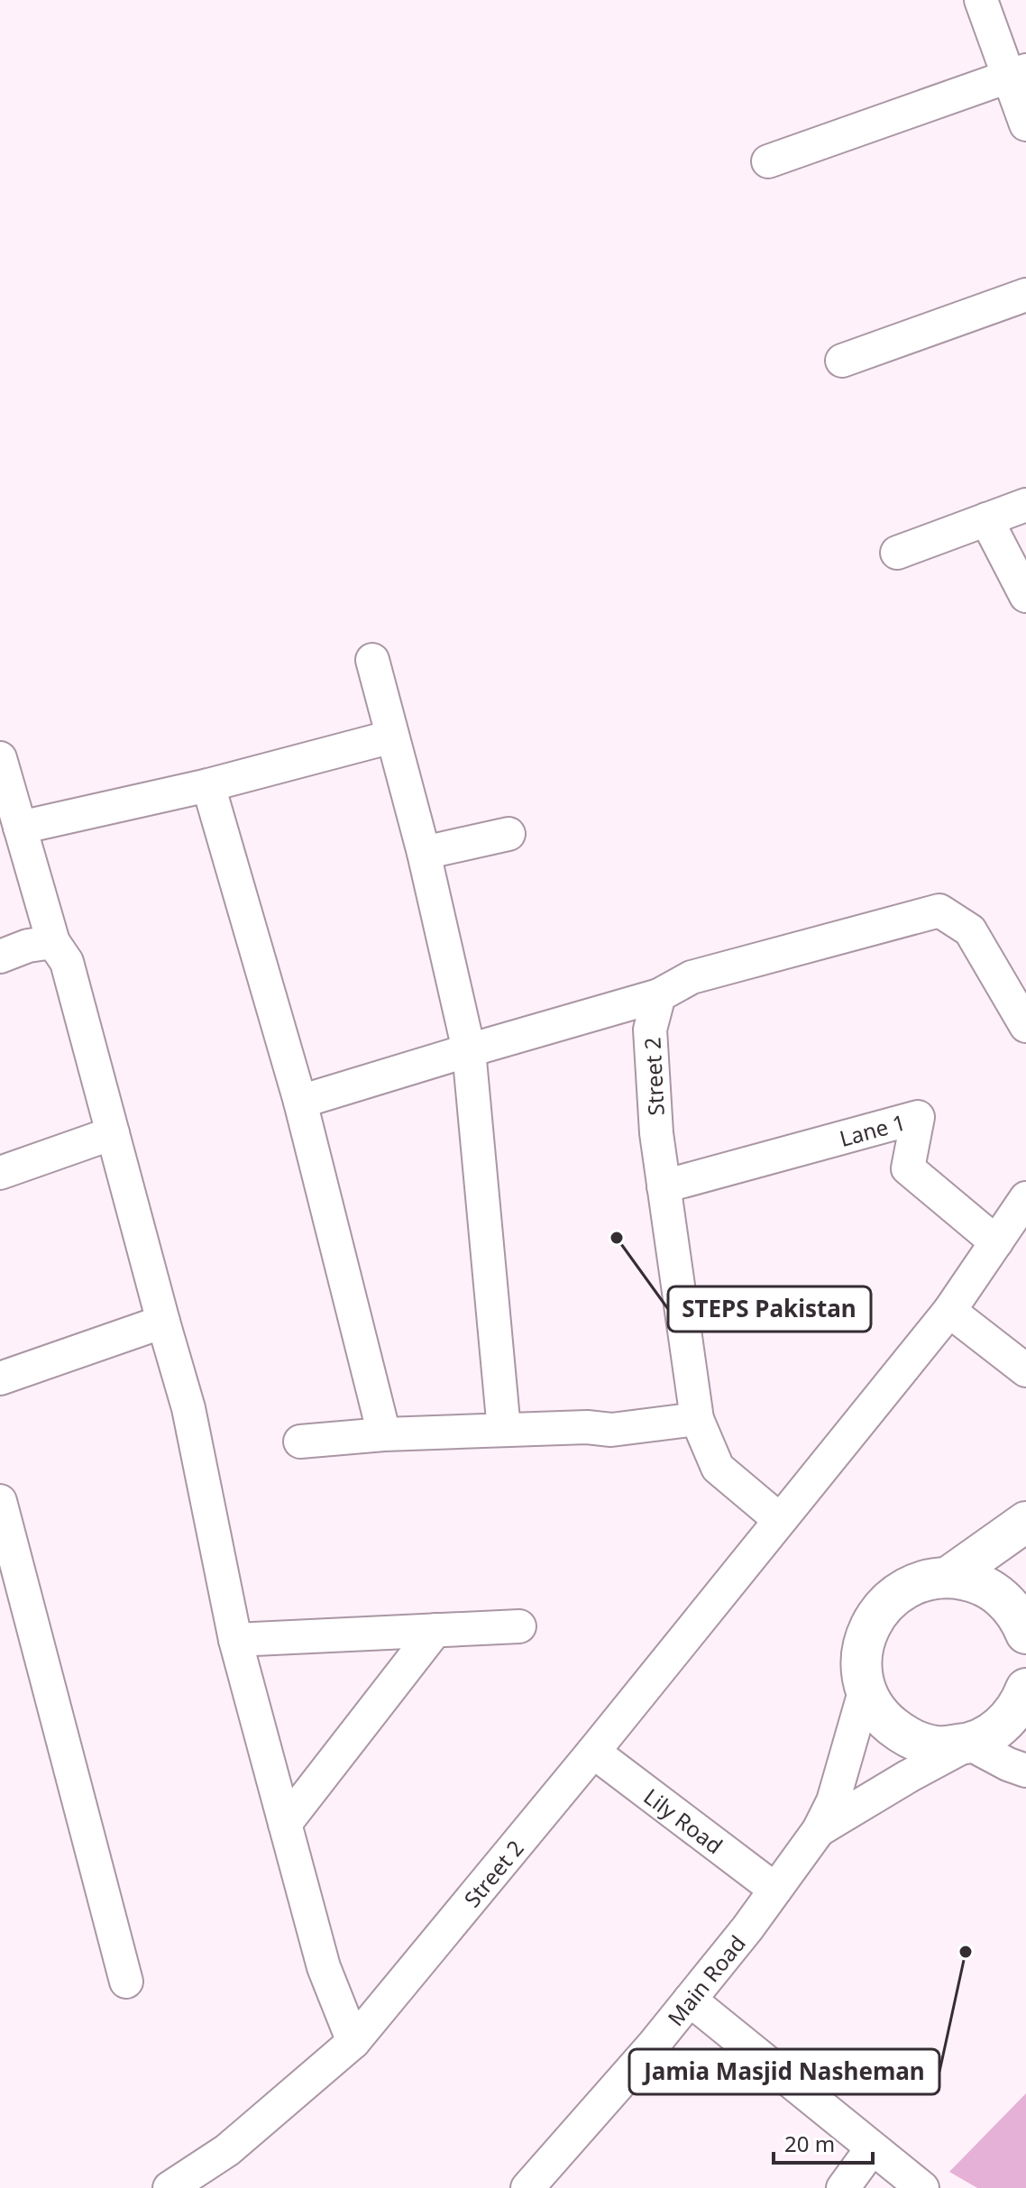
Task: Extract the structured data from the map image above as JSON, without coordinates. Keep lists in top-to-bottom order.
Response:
{
  "streets": {
    "street": [
      "Street 2",
      "Lane 1",
      "Lily Road",
      "Main Road"
    ]
  },
  "crossings": [
    ["Street 2", "Lane 1"],
    ["Street 2", "Lily Road"],
    ["Lily Road", "Main Road"]
  ],
  "places": ["STEPS Pakistan", "Jamia Masjid Nasheman"],
  "scale_bar": "20 m"
}
